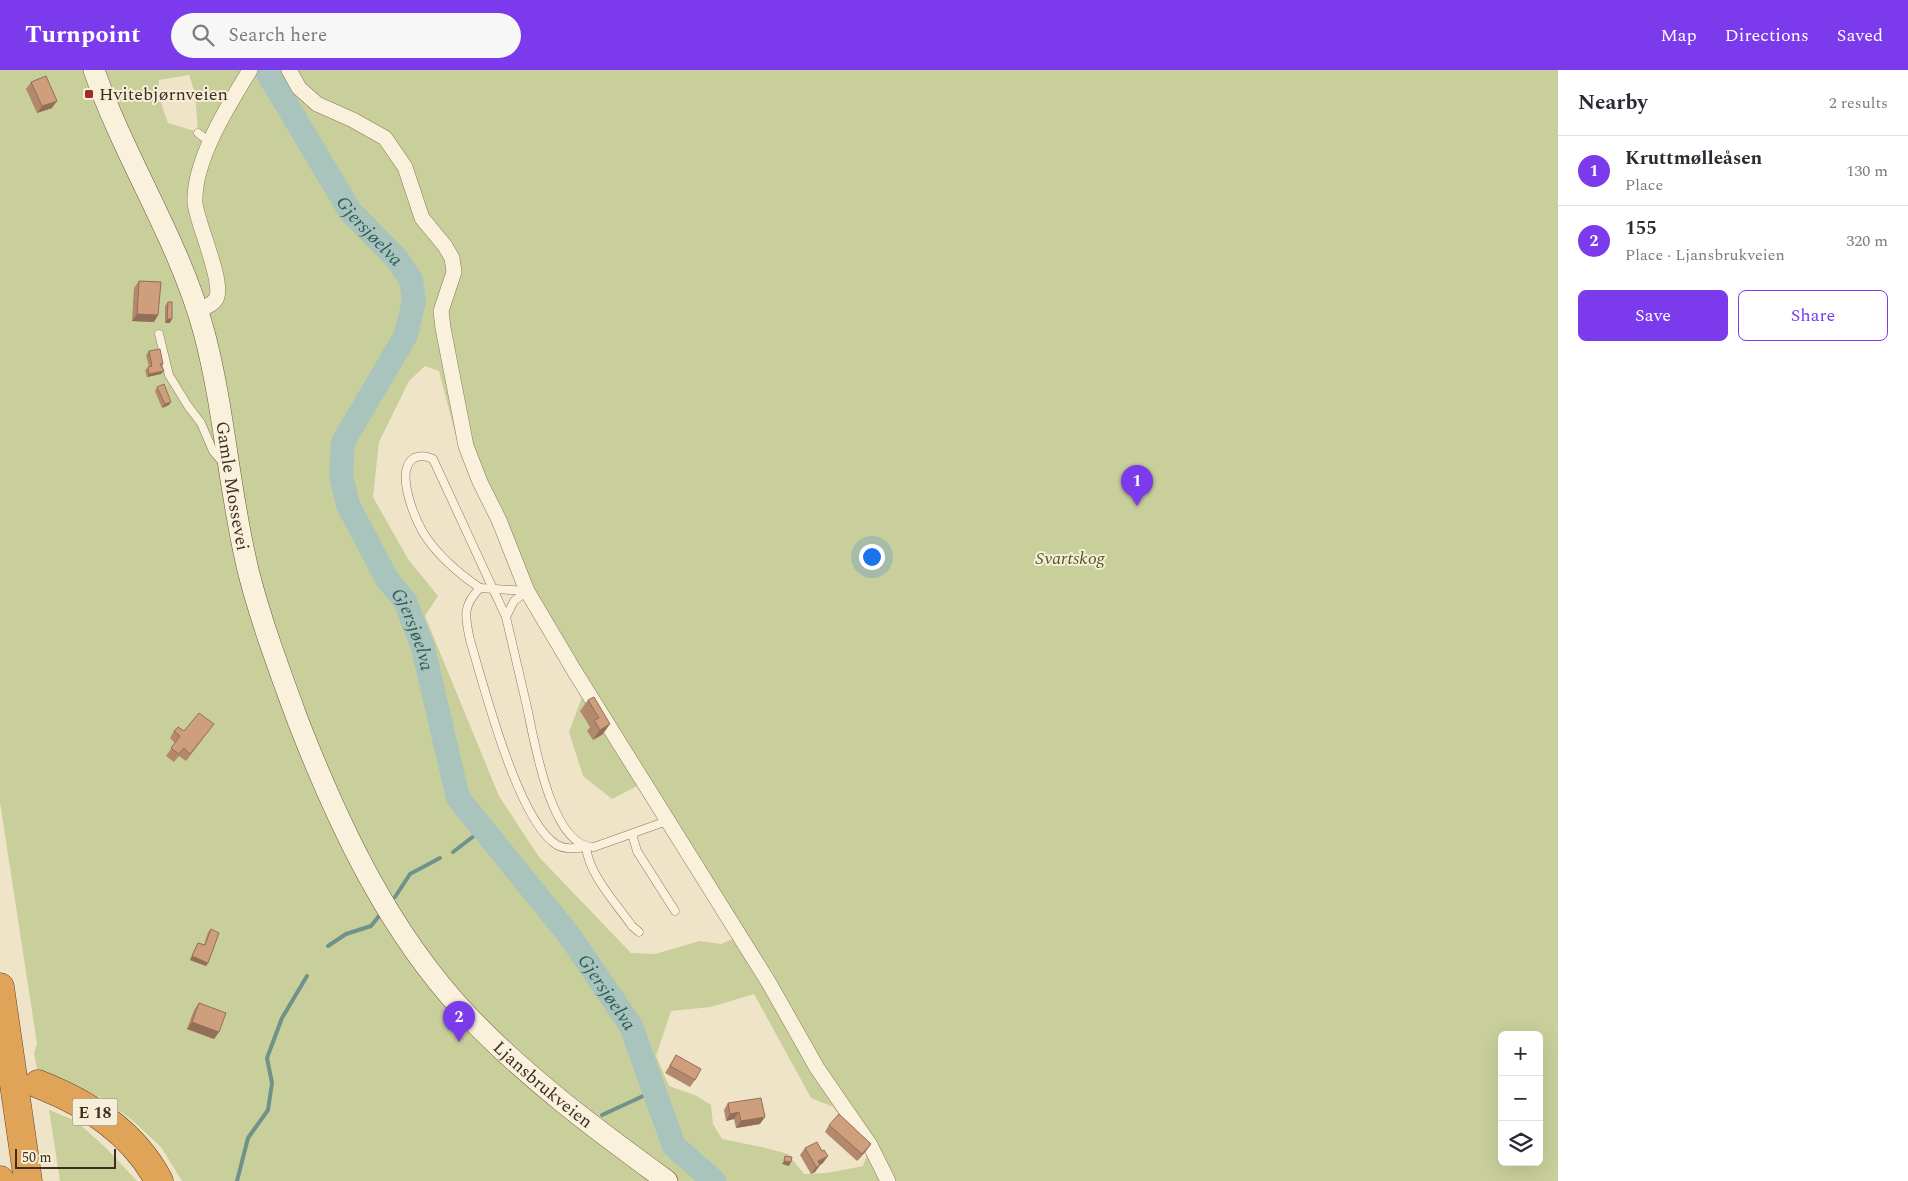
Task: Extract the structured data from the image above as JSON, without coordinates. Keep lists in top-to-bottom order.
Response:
{
  "streets": {
    "highway": ["E 18"],
    "main road": ["Gamle Mossevei", "Ljansbrukveien"]
  },
  "crossings": [
    ["Gamle Mossevei", "Ljansbrukveien"]
  ],
  "water": ["Gjersjøelva"],
  "parks": ["Svartskog"],
  "places": {
    "transit": ["Hvitebjørnveien"]
  },
  "scale_bar": "50 m",
  "page": {
    "header": "Turnpoint",
    "search": "Search here",
    "nav": ["Map", "Directions", "Saved"],
    "heading": ["Nearby", "2 results"],
    "list": [
      {
        "mark": "1",
        "name": "Kruttmølleåsen",
        "note": "Place",
        "value": "130 m"
      },
      {
        "mark": "2",
        "name": "155",
        "note": "Place · Ljansbrukveien",
        "value": "320 m"
      }
    ],
    "buttons": ["Save", "Share"],
    "pins": ["1", "2"],
    "map_buttons": ["+", "−"],
    "scale": "50 m"
  }
}
